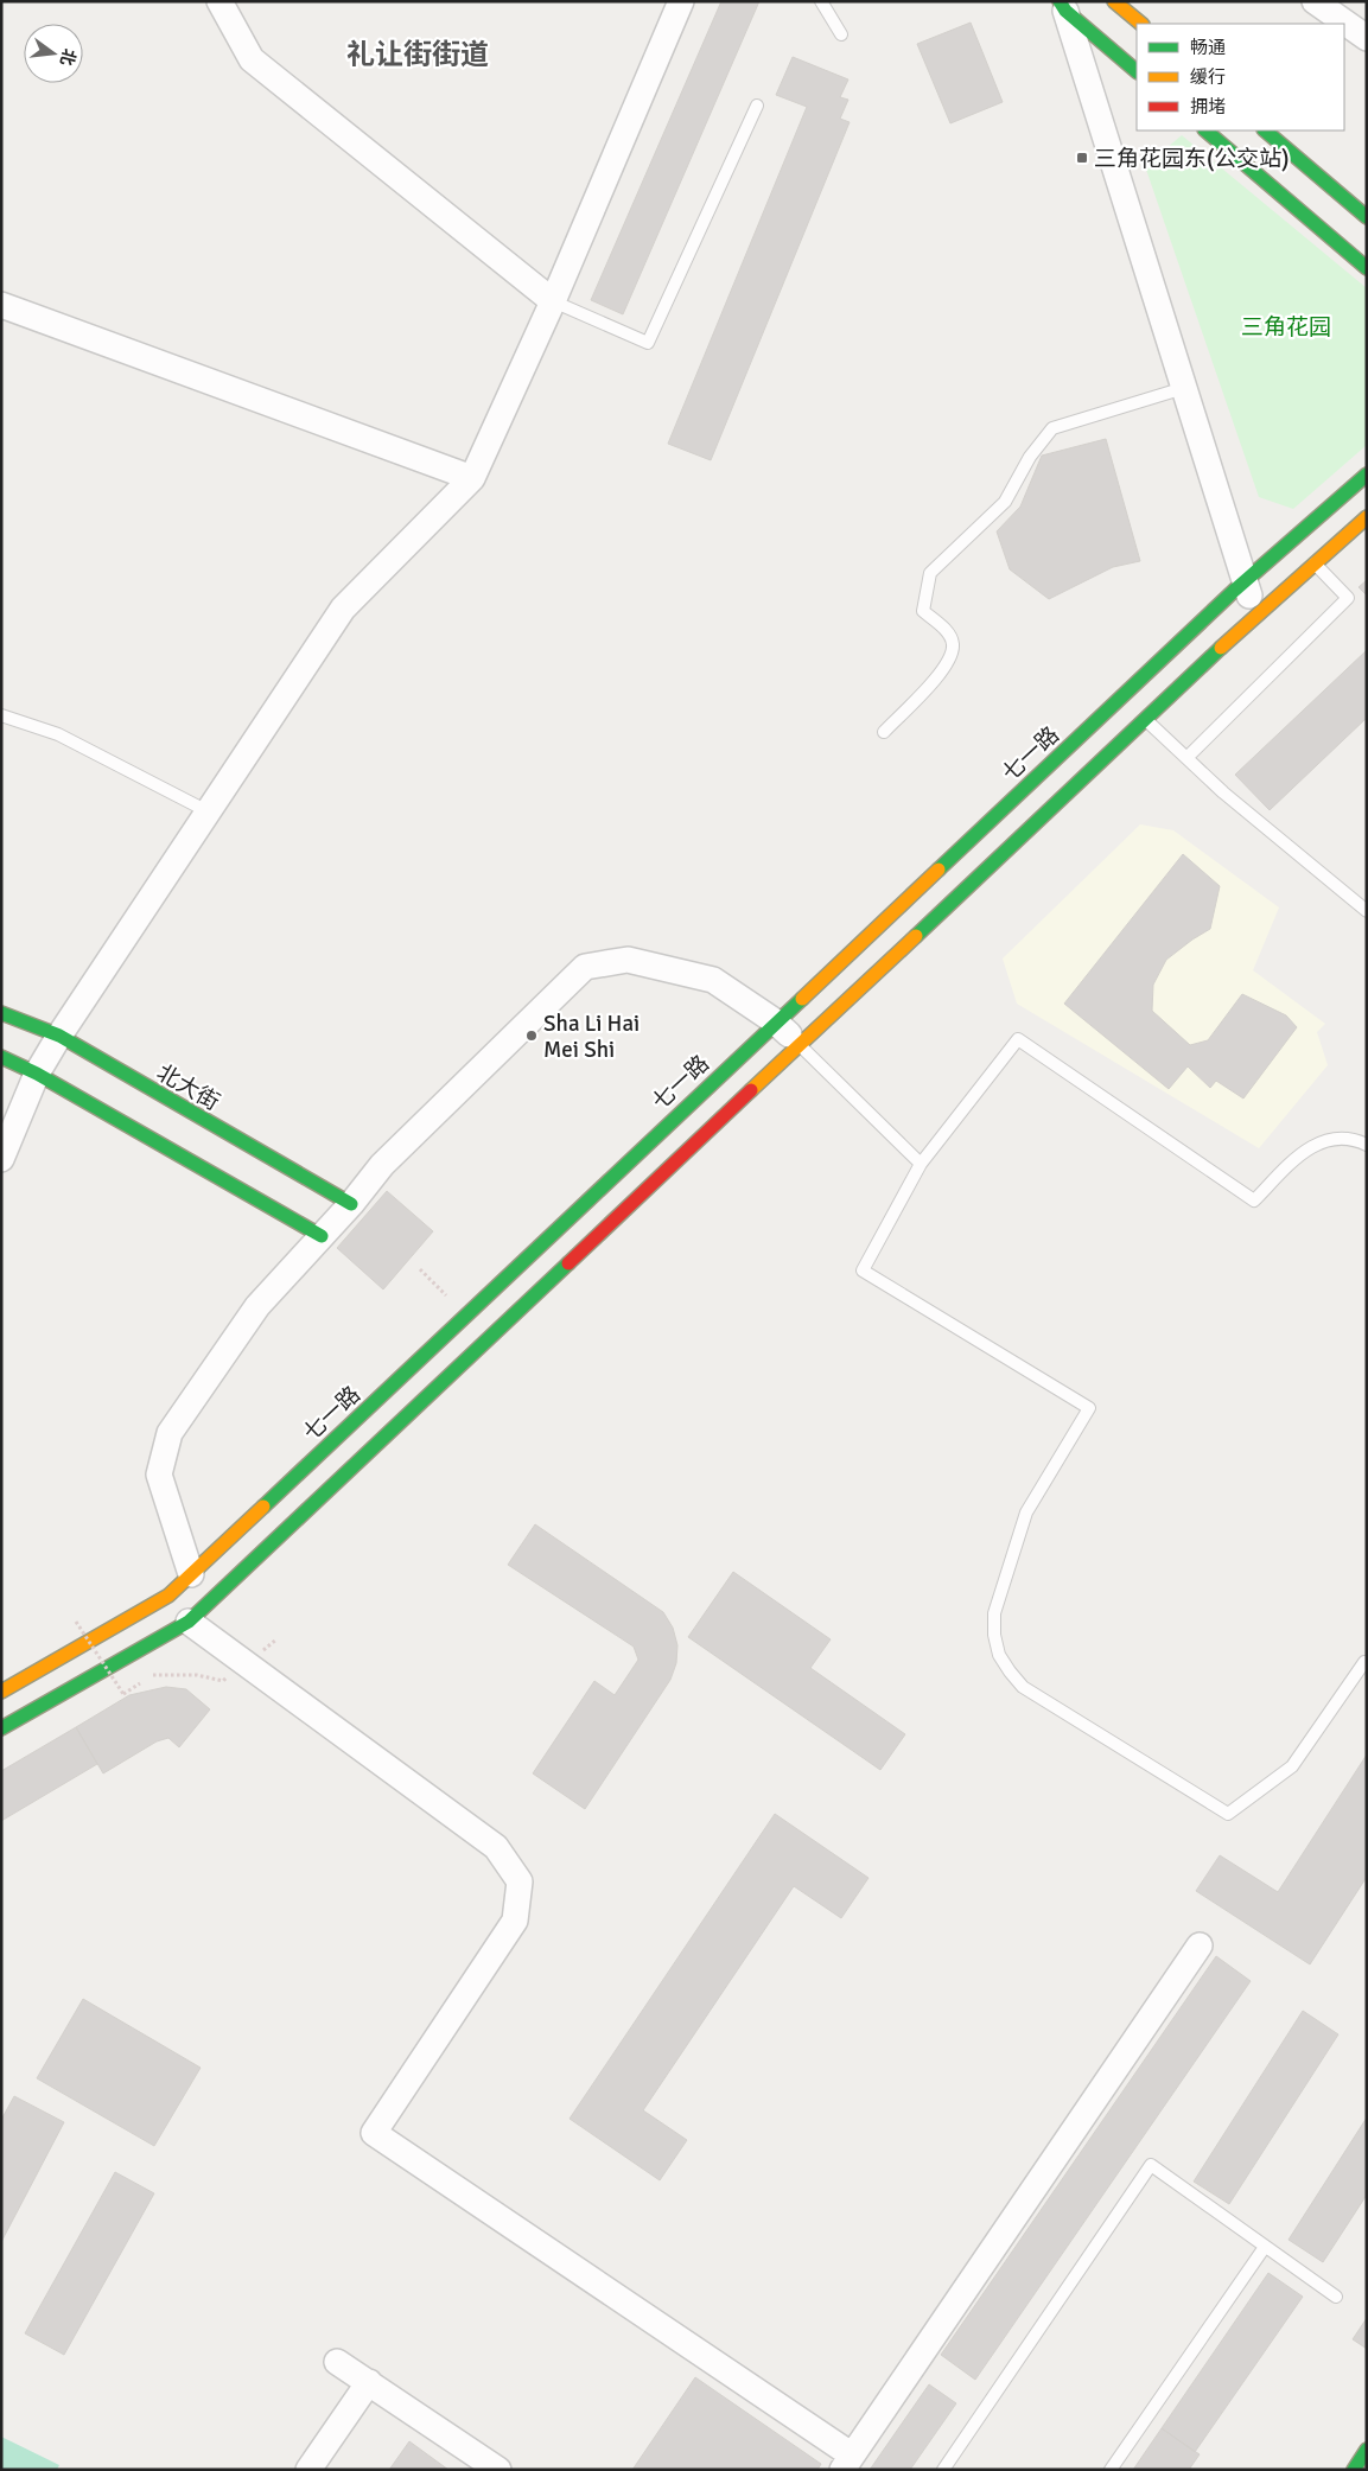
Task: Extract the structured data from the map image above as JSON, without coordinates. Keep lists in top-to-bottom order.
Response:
{
  "streets": {
    "main road": ["七一路", "北大街"]
  },
  "districts": ["礼让街街道"],
  "parks": ["三角花园"],
  "places": {
    "transit": ["三角花园东(公交站)"],
    "other": ["Sha Li Hai Mei Shi"]
  },
  "legend": ["畅通", "缓行", "拥堵"],
  "north": "right"
}
